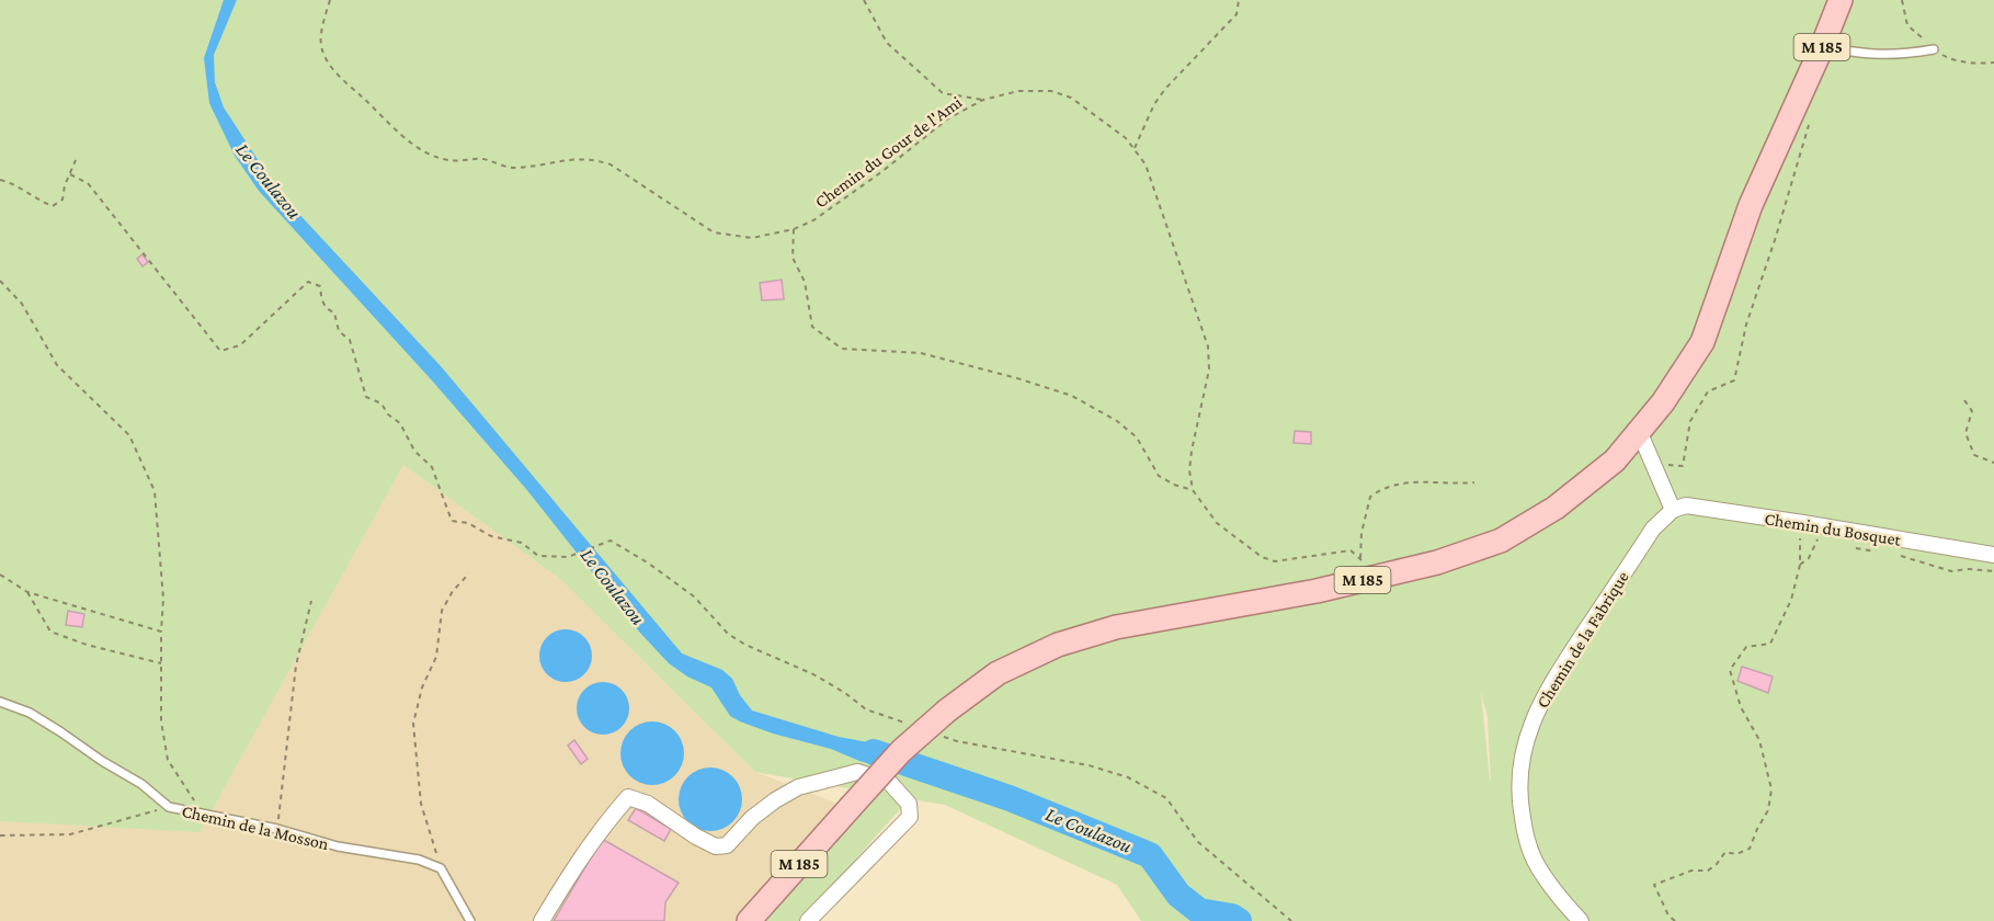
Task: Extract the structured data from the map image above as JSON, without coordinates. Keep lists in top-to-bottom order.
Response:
{
  "streets": {
    "main road": ["M 185"],
    "street": ["Chemin du Bosquet", "Chemin de la Fabrique"],
    "lane": ["Chemin de la Mosson"],
    "path": ["Chemin du Gour de l'Ami"]
  },
  "crossings": [
    ["Chemin du Bosquet", "Chemin de la Fabrique"]
  ],
  "water": ["Le Coulazou"]
}
